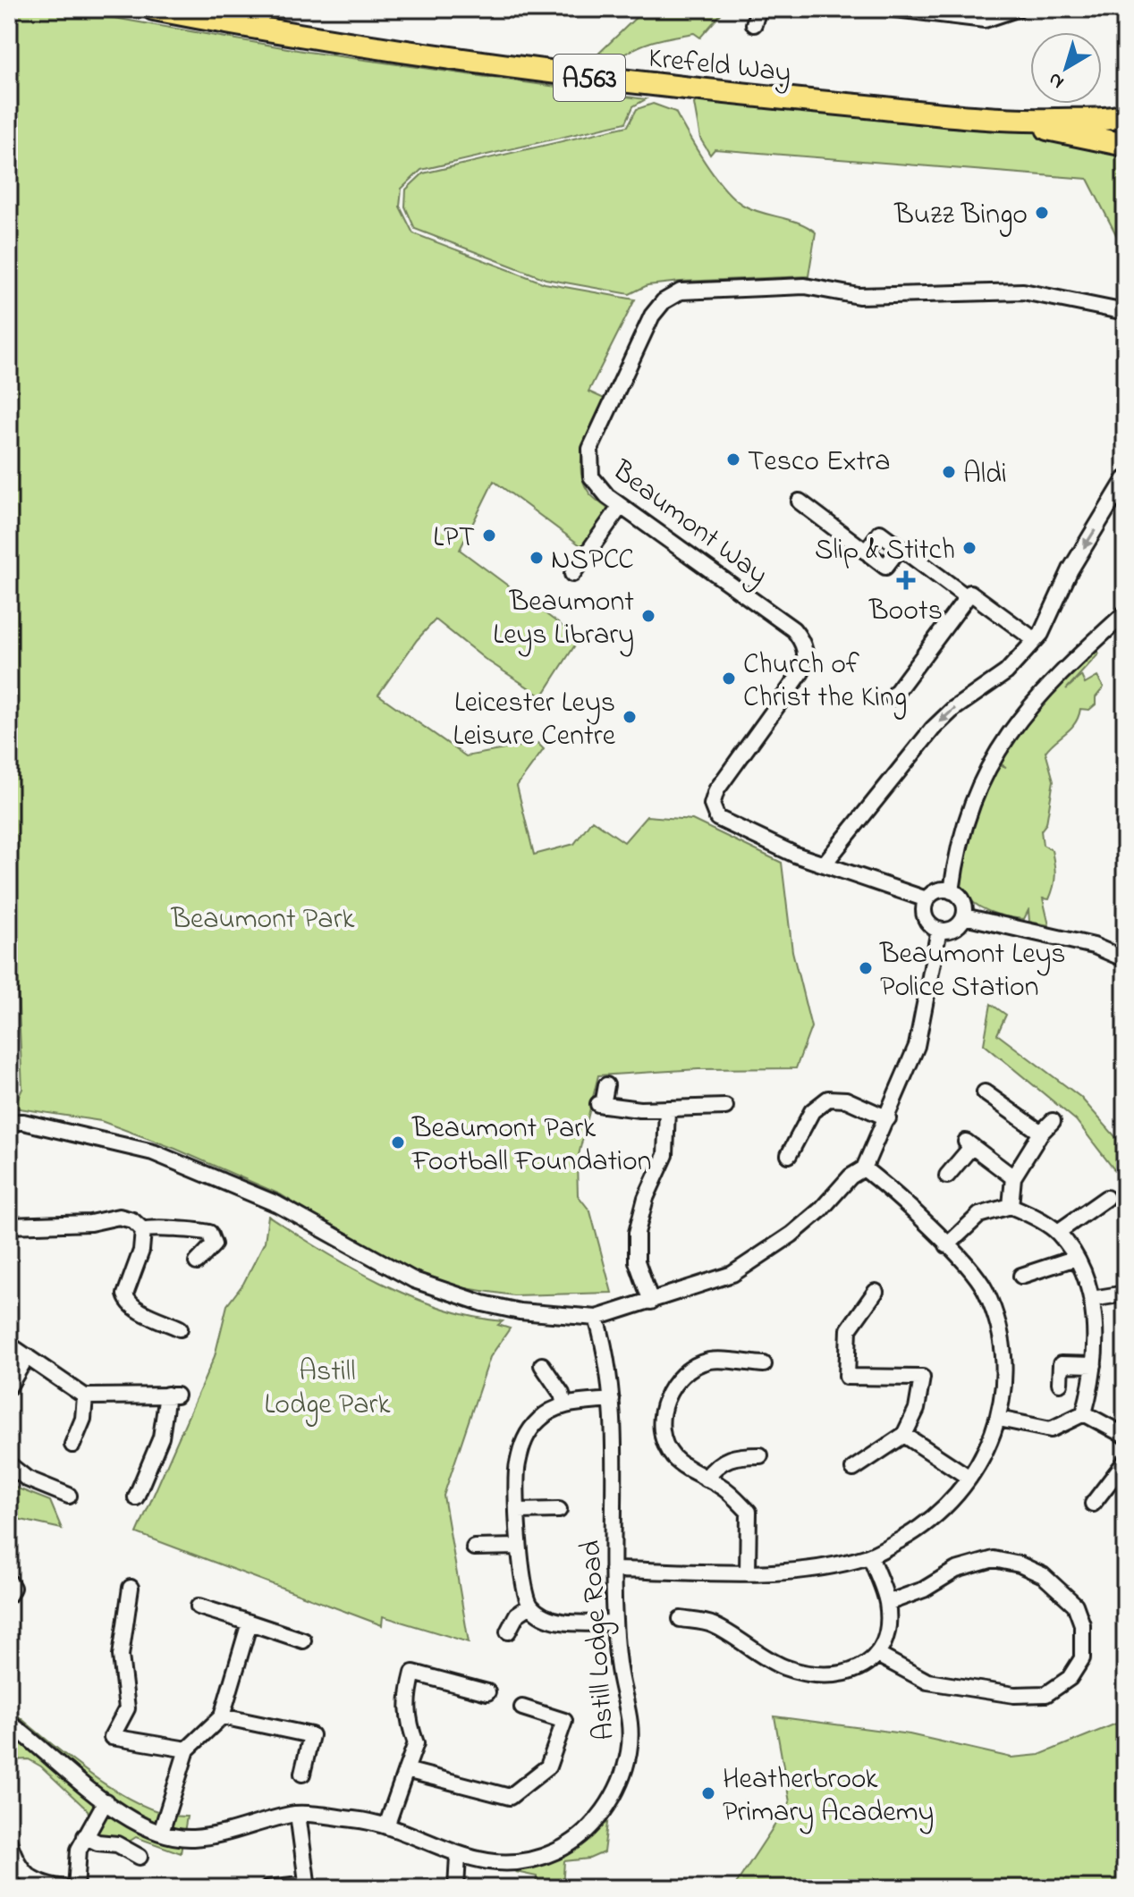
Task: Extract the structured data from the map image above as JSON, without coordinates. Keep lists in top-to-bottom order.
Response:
{
  "streets": {
    "highway": ["Krefeld Way", "A563"],
    "street": ["Beaumont Way", "Astill Lodge Road"]
  },
  "parks": ["Beaumont Park", "Astill Lodge Park"],
  "places": {
    "other": [
      "Buzz Bingo",
      "Tesco Extra",
      "Aldi",
      "LPT",
      "Slip & Stitch",
      "NSPCC",
      "Beaumont Leys Library",
      "Church of Christ the King",
      "Leicester Leys Leisure Centre",
      "Beaumont Leys Police Station",
      "Beaumont Park Football Foundation",
      "Heatherbrook Primary Academy"
    ],
    "health": ["Boots"]
  },
  "north": "bottom left"
}
